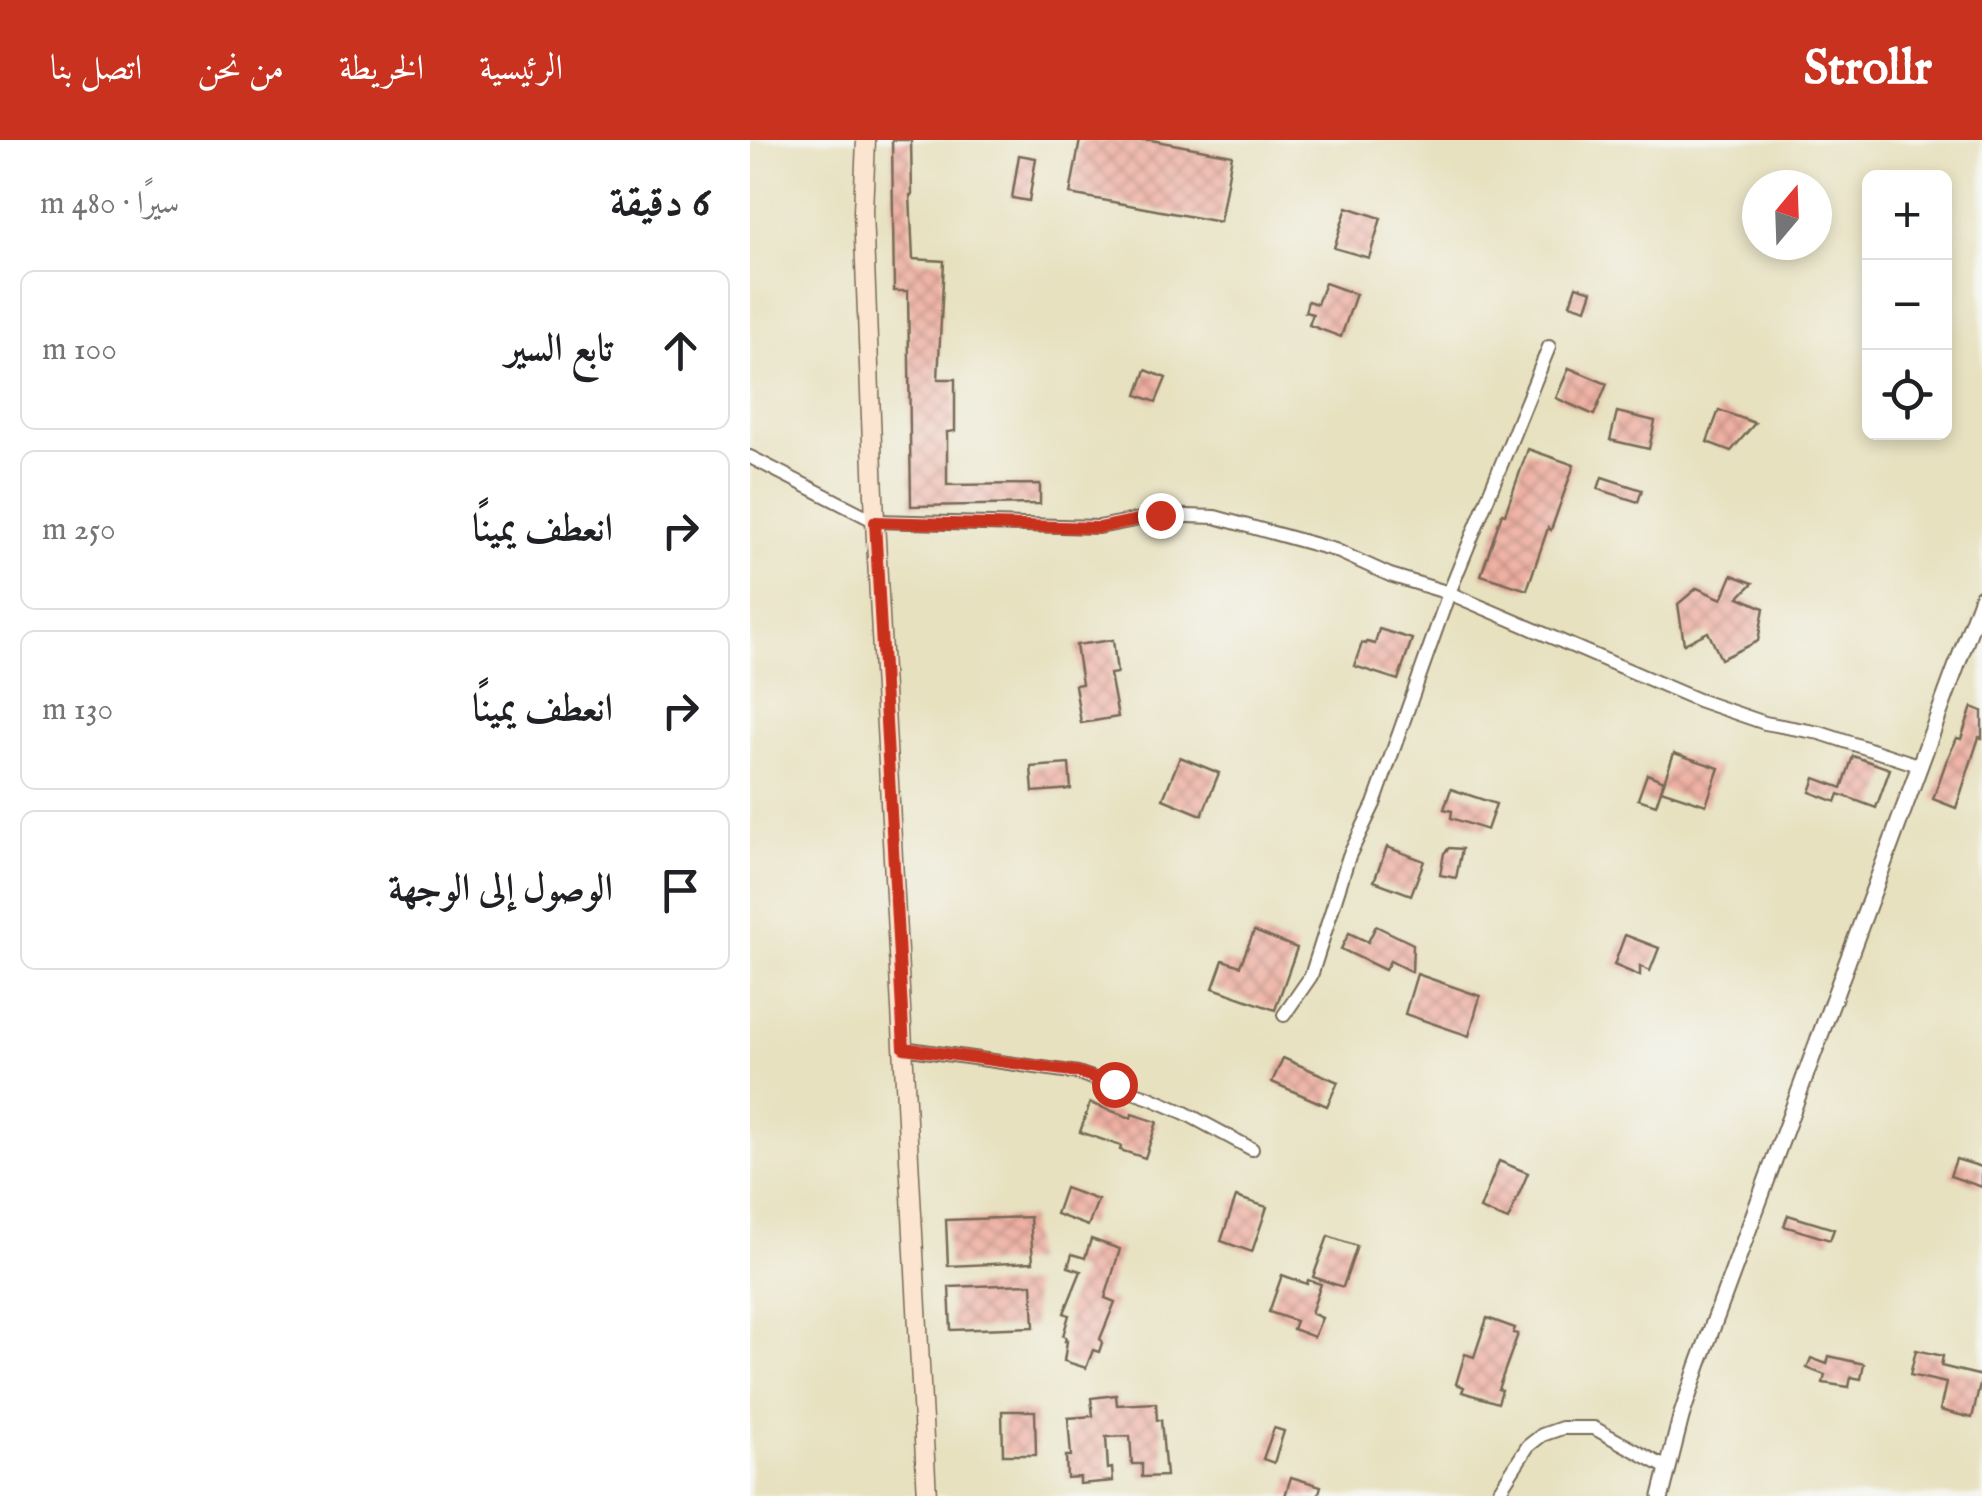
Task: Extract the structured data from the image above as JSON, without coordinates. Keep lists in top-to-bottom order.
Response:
{
  "north": "top",
  "page": {
    "header": "Strollr",
    "nav": [
      "الرئيسية",
      "الخريطة",
      "من نحن",
      "اتصل بنا"
    ],
    "heading": ["6 دقيقة", "سيرًا · 480 m"],
    "map_buttons": ["+", "−"],
    "list": [
      ["تابع السير", "100 m"],
      ["انعطف يمينًا", "250 m"],
      ["انعطف يمينًا", "130 m"],
      "الوصول إلى الوجهة"
    ]
  }
}
